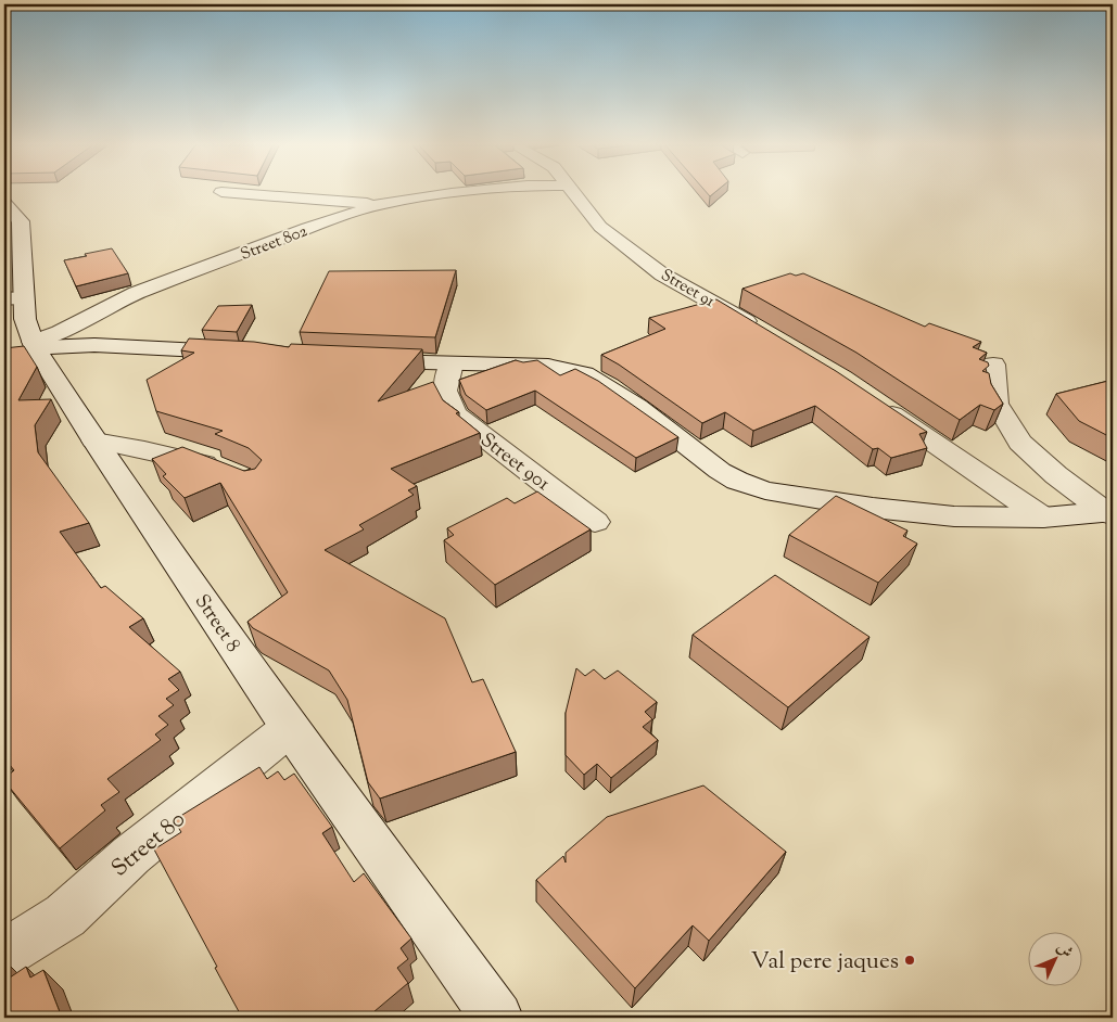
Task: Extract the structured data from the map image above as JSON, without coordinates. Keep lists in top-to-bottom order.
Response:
{
  "streets": {
    "street": [
      "Street 802",
      "Street 91",
      "Street 901",
      "Street 8",
      "Street 80"
    ]
  },
  "crossings": [
    ["Street 802", "Street 8"],
    ["Street 8", "Street 80"]
  ],
  "places": ["Val pere jaques"],
  "north": "top right"
}
